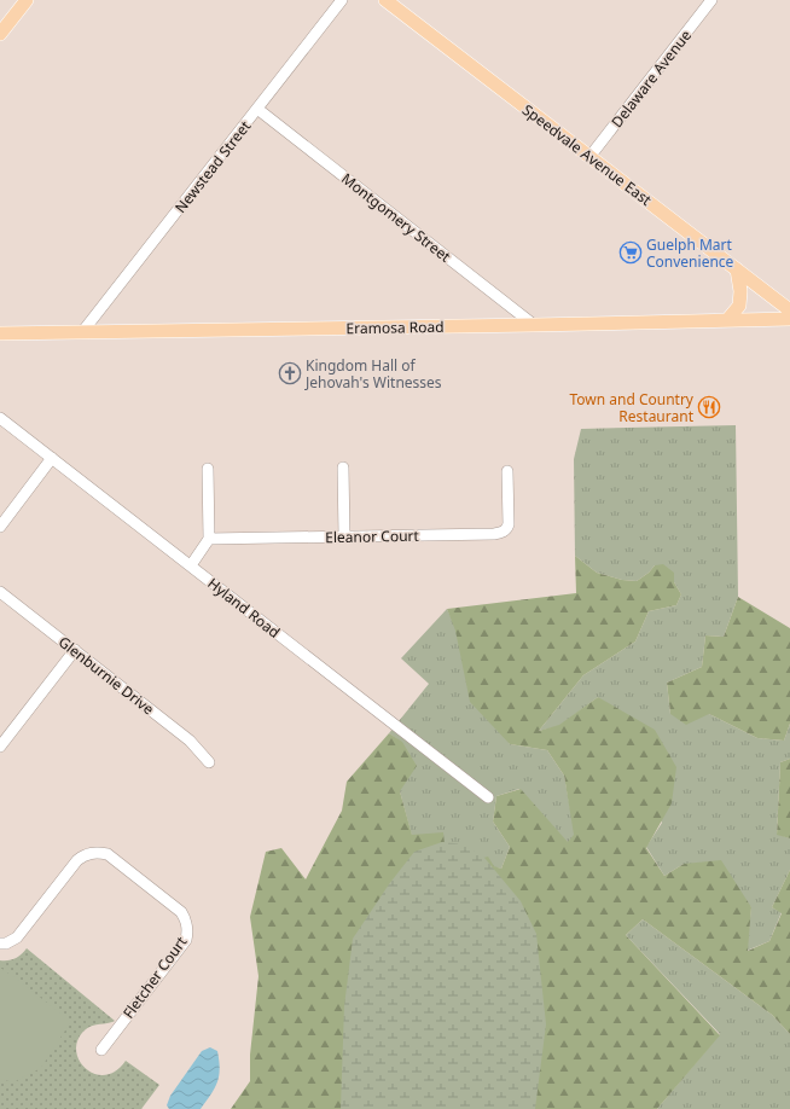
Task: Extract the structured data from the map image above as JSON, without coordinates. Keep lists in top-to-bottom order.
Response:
{
  "streets": {
    "main road": ["Speedvale Avenue East", "Eramosa Road"],
    "street": [
      "Delaware Avenue",
      "Newstead Street",
      "Montgomery Street",
      "Eleanor Court",
      "Hyland Road",
      "Glenburnie Drive",
      "Fletcher Court"
    ]
  },
  "crossings": [
    ["Delaware Avenue", "Speedvale Avenue East"],
    ["Newstead Street", "Montgomery Street"],
    ["Newstead Street", "Eramosa Road"],
    ["Montgomery Street", "Eramosa Road"]
  ],
  "places": {
    "supermarket": ["Guelph Mart Convenience"],
    "church": ["Kingdom Hall of Jehovah's Witnesses"],
    "restaurant": ["Town and Country Restaurant"]
  }
}
